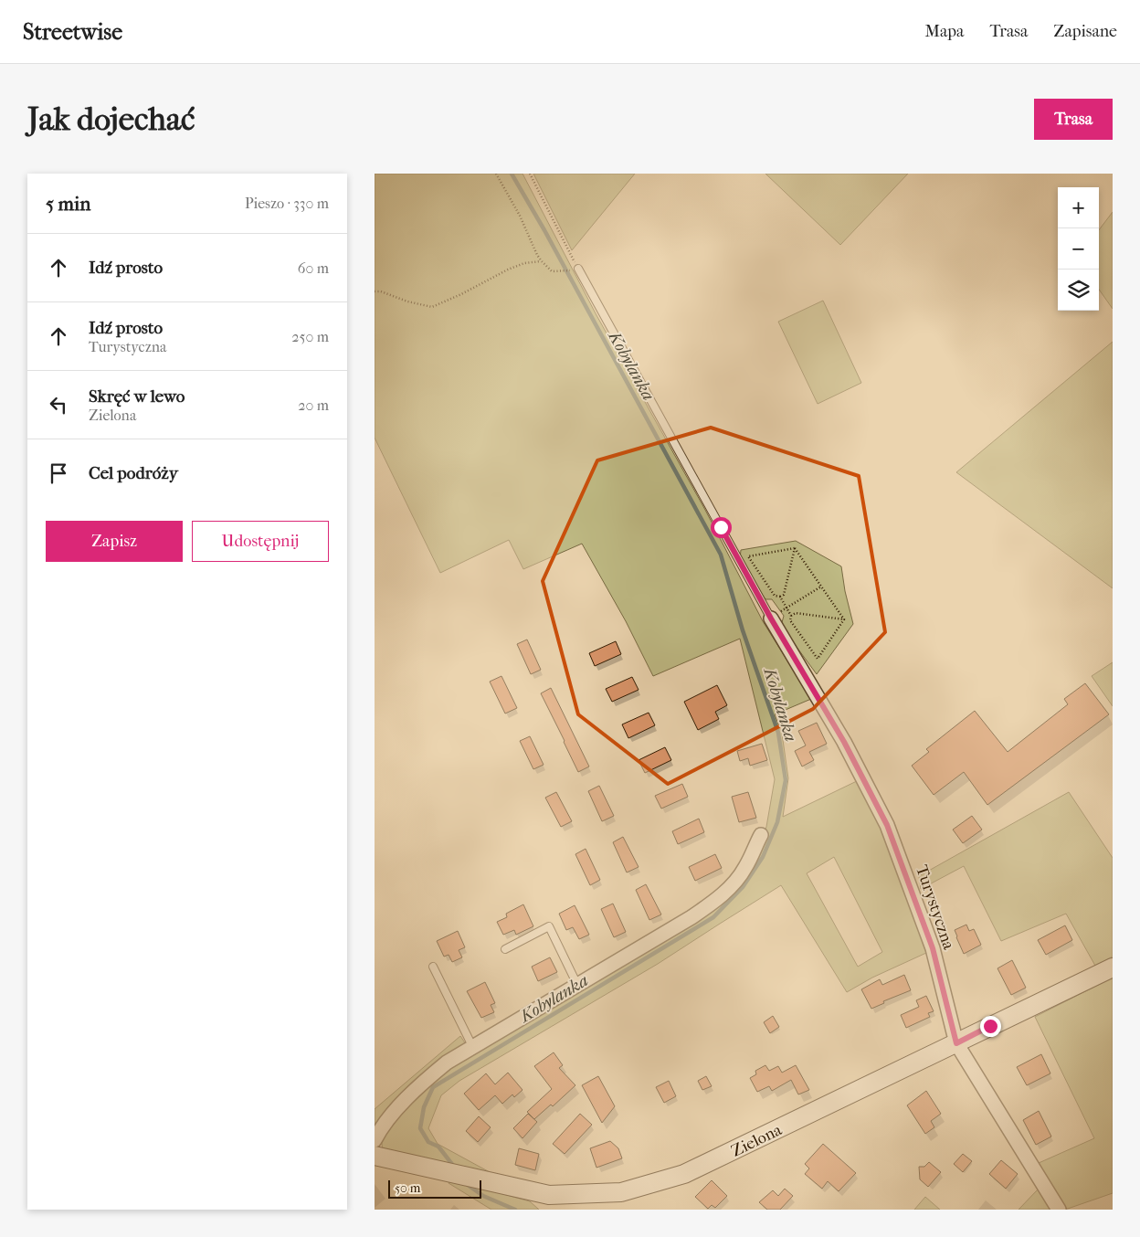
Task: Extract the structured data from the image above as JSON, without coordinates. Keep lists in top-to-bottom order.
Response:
{
  "streets": {
    "street": ["Turystyczna", "Zielona"]
  },
  "crossings": [
    ["Turystyczna", "Zielona"]
  ],
  "water": ["Kobylanka"],
  "scale_bar": "50 m",
  "page": {
    "header": "Streetwise",
    "nav": ["Mapa", "Trasa", "Zapisane"],
    "buttons": [
      "Trasa",
      ["Zapisz", "Udostępnij"]
    ],
    "title": "Jak dojechać",
    "heading": ["5 min", "Pieszo · 330 m"],
    "map_buttons": ["+", "−"],
    "list": [
      ["Idź prosto", "60 m"],
      ["Idź prosto", "Turystyczna", "250 m"],
      ["Skręć w lewo", "Zielona", "20 m"],
      "Cel podróży"
    ],
    "scale": "50 m"
  }
}
